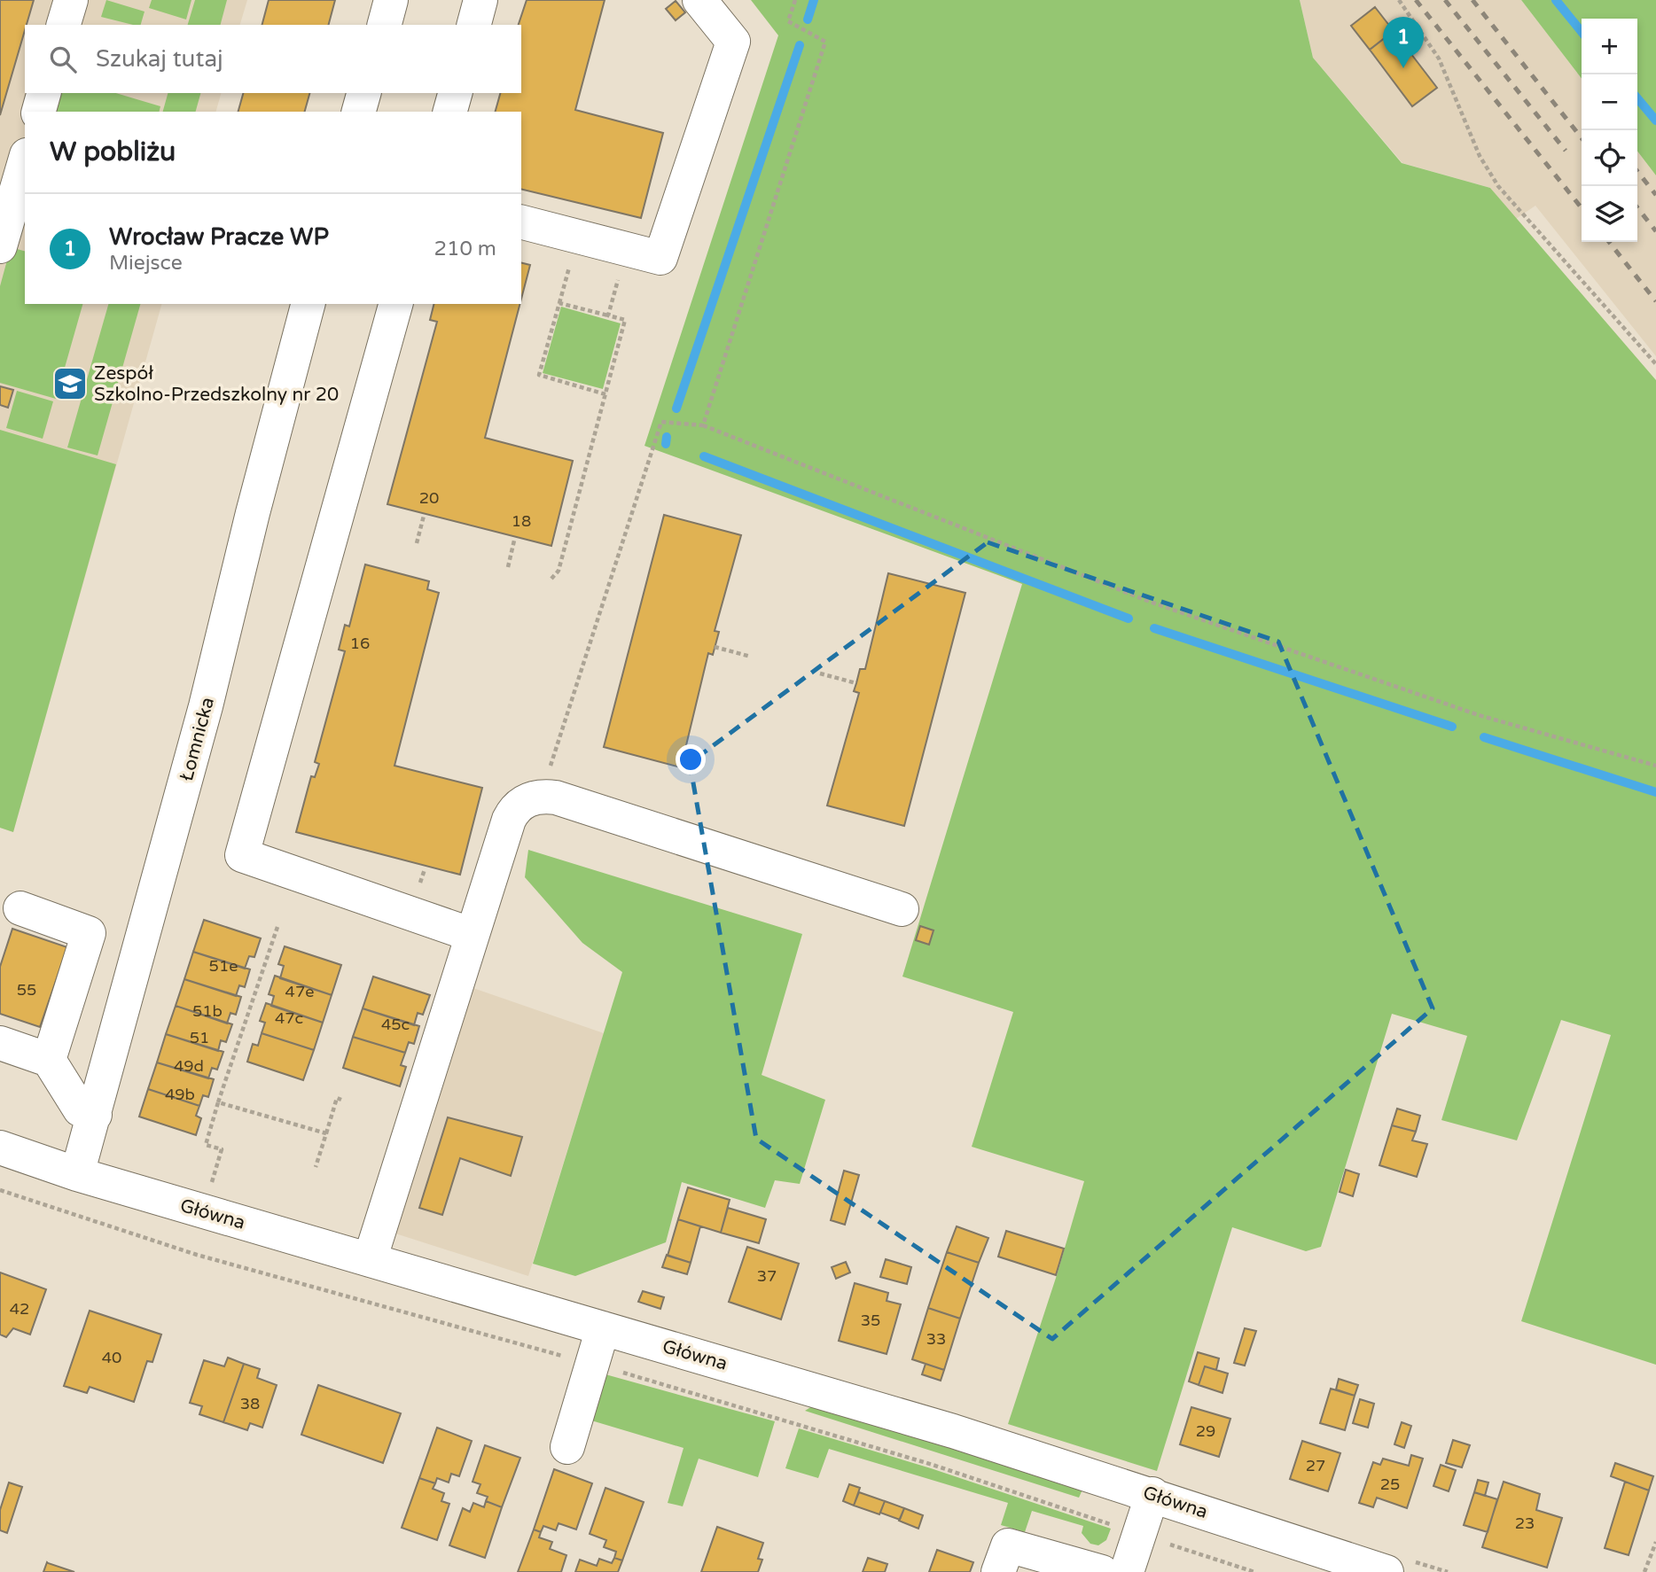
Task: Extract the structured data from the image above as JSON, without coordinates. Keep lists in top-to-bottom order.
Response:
{
  "streets": {
    "street": ["Łomnicka", "Główna"]
  },
  "crossings": [
    ["Łomnicka", "Główna"]
  ],
  "places": {
    "school or university": ["Zespół Szkolno-Przedszkolny nr 20"]
  },
  "house_numbers": [
    "20",
    "18",
    "16",
    "51e",
    "55",
    "47e",
    "51b",
    "47c",
    "45c",
    "51",
    "49d",
    "49b",
    "37",
    "42",
    "35",
    "33",
    "40",
    "38",
    "29",
    "27",
    "25",
    "23"
  ],
  "page": {
    "pins": "1",
    "map_buttons": ["+", "−"],
    "search": "Szukaj tutaj",
    "heading": "W pobliżu",
    "list": [
      {
        "mark": "1",
        "name": "Wrocław Pracze WP",
        "note": "Miejsce",
        "value": "210 m"
      }
    ]
  }
}
